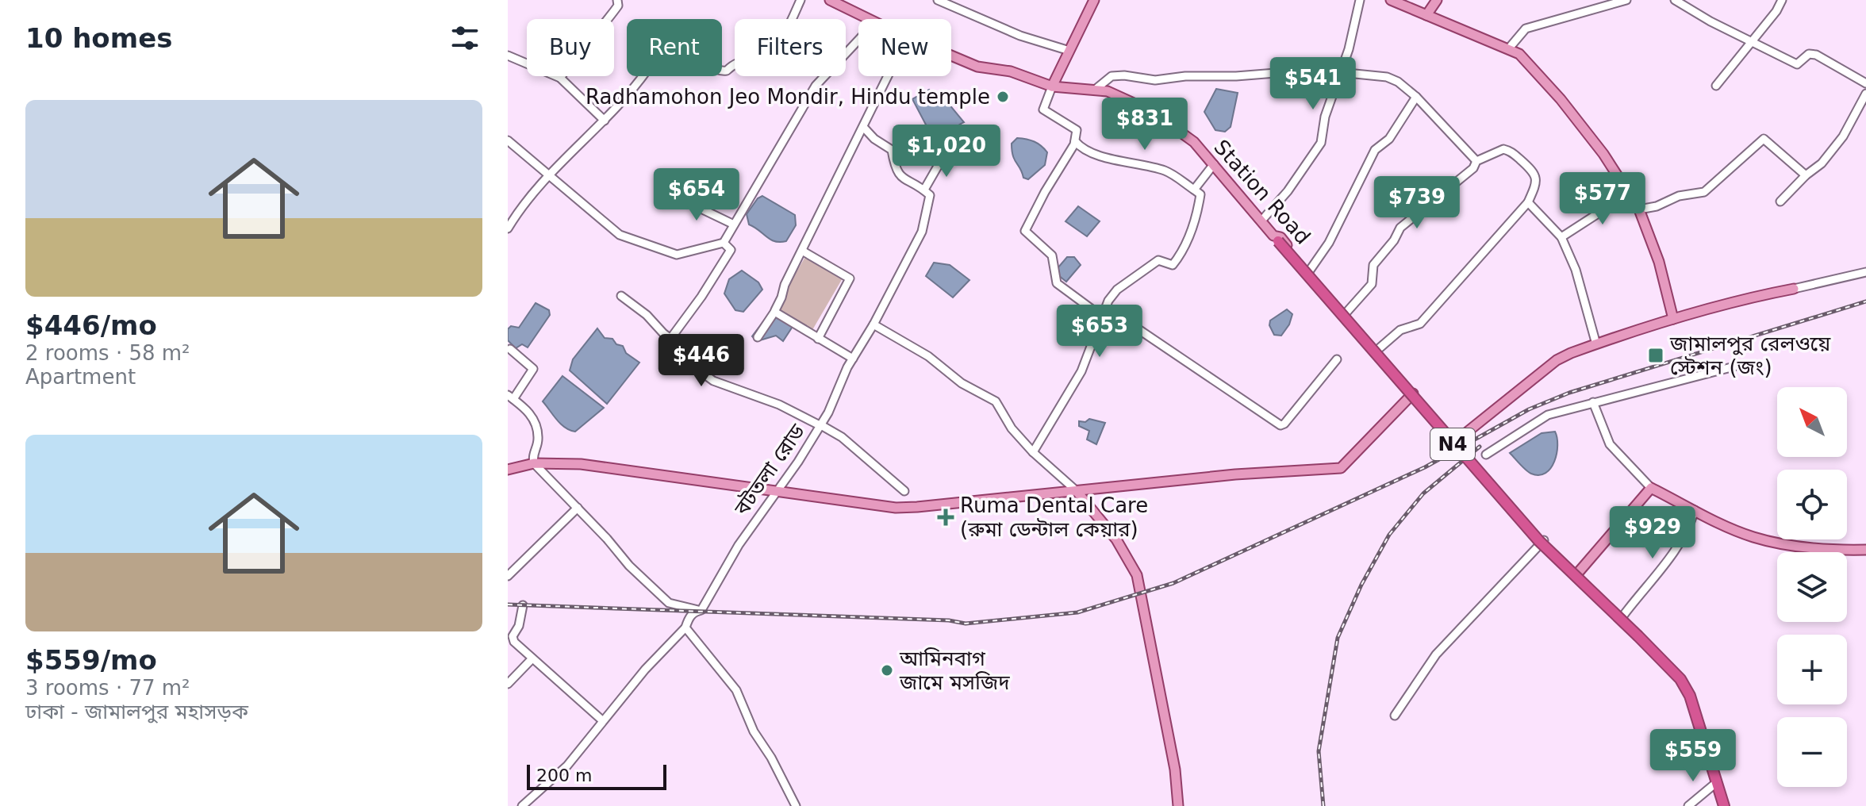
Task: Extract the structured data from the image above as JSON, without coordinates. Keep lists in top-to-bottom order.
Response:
{
  "streets": {
    "highway": ["N4"],
    "main road": ["Station Road"],
    "street": ["বটতলা রোড"]
  },
  "crossings": [
    ["Station Road", "N4"]
  ],
  "places": {
    "other": ["Radhamohon Jeo Mondir, Hindu temple", "আমিনবাগ জামে মসজিদ"],
    "transit": ["জামালপুর রেলওয়ে স্টেশন (জং)"],
    "health": ["Ruma Dental Care (রুমা ডেন্টাল কেয়ার)"]
  },
  "scale_bar": "200 m",
  "north": "top left",
  "page": {
    "heading": "10 homes",
    "chip": [
      "Buy",
      "Rent",
      "Filters",
      "New"
    ],
    "price": [
      "$541",
      "$831",
      "$1,020",
      "$654",
      "$577",
      "$739",
      "$653",
      "$446",
      "$929",
      "$559"
    ],
    "list": [
      {
        "name": "$446/mo",
        "note": "2 rooms · 58 m² · Apartment"
      },
      {
        "name": "$559/mo",
        "note": "3 rooms · 77 m² · ঢাকা - জামালপুর মহাসড়ক"
      }
    ],
    "map_buttons": ["+", "−"],
    "scale": "200 m"
  }
}
